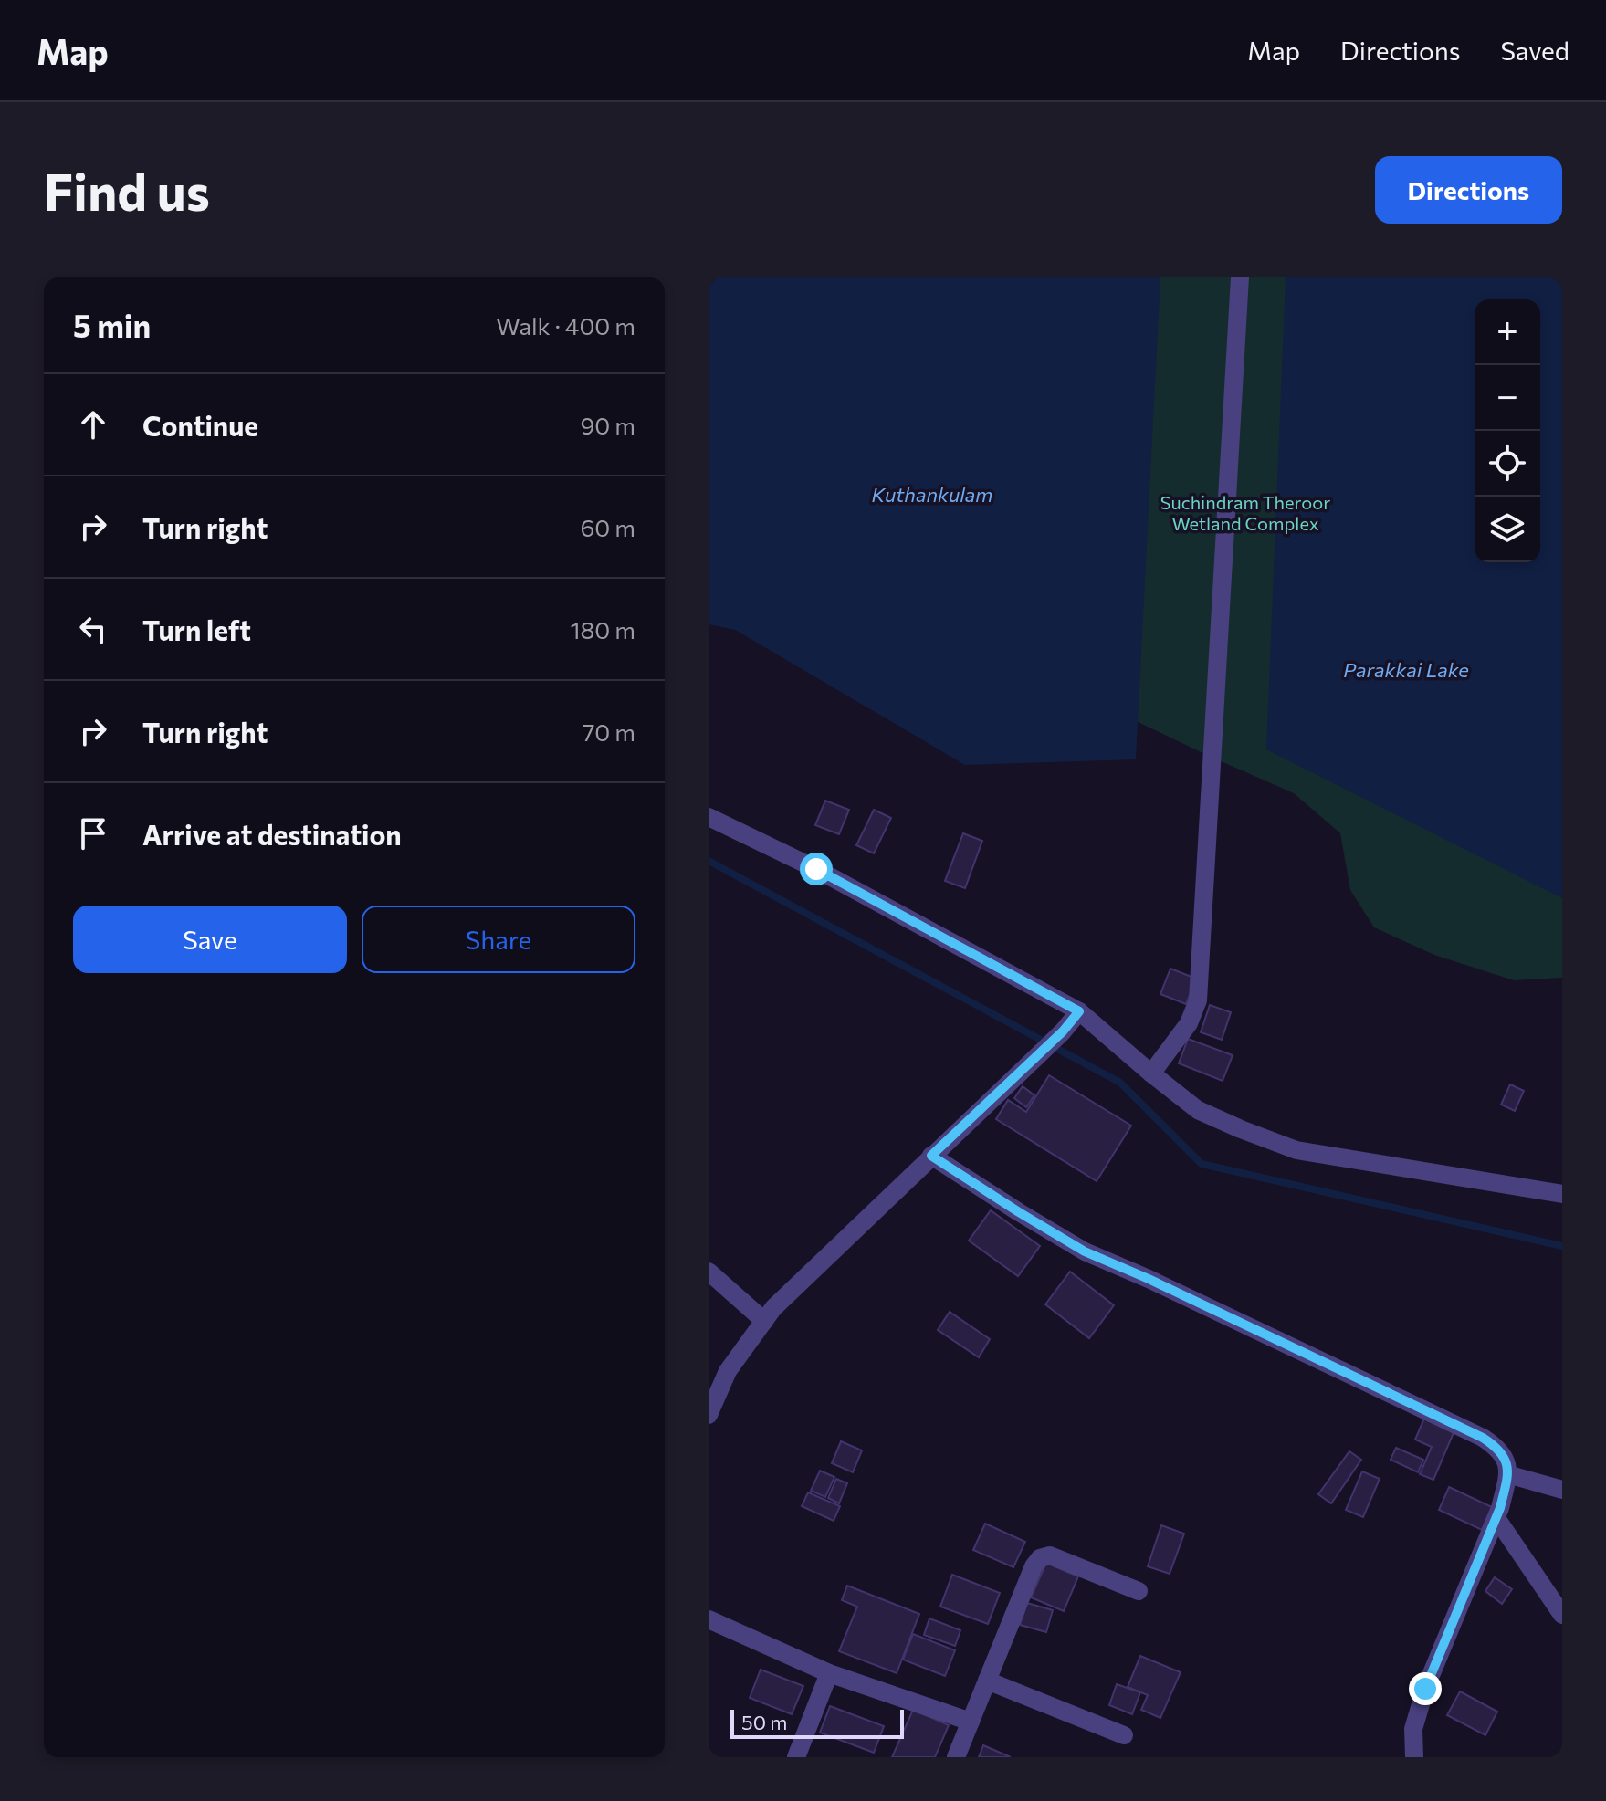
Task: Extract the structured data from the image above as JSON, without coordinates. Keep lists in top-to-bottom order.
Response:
{
  "water": ["Kuthankulam", "Parakkai Lake"],
  "parks": ["Suchindram Theroor Wetland Complex"],
  "scale_bar": "50 m",
  "page": {
    "header": "Map",
    "nav": ["Map", "Directions", "Saved"],
    "buttons": [
      "Directions",
      ["Save", "Share"]
    ],
    "title": "Find us",
    "heading": ["5 min", "Walk · 400 m"],
    "map_buttons": ["+", "−"],
    "list": [
      ["Continue", "90 m"],
      ["Turn right", "60 m"],
      ["Turn left", "180 m"],
      ["Turn right", "70 m"],
      "Arrive at destination"
    ],
    "scale": "50 m"
  }
}
